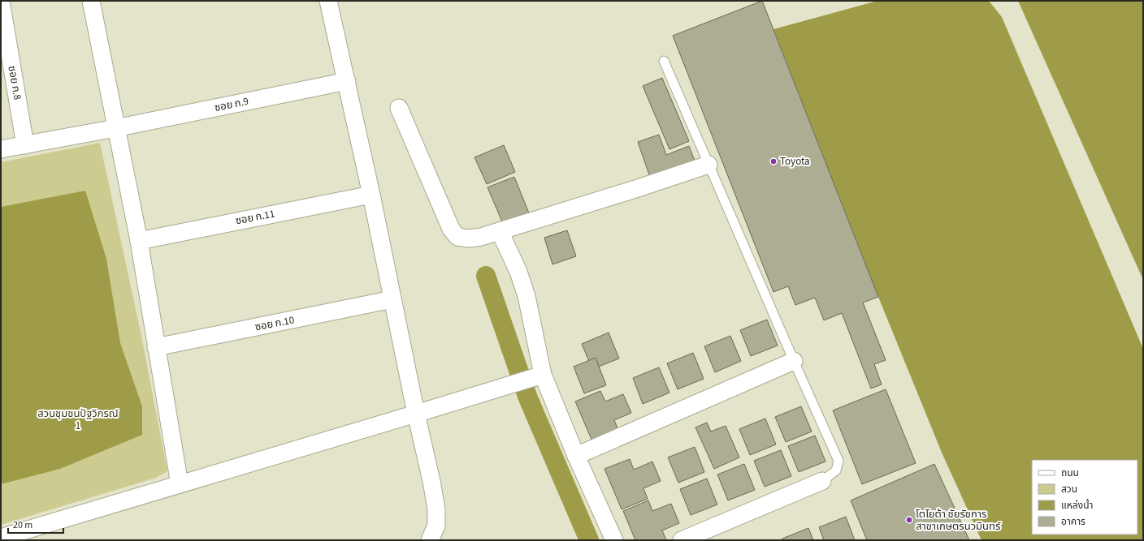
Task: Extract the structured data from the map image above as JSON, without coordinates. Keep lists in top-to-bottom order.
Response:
{
  "streets": {
    "street": [
      "ซอย ก.8",
      "ซอย ก.9",
      "ซอย ก.11",
      "ซอย ก.10"
    ]
  },
  "crossings": [
    ["ซอย ก.8", "ซอย ก.9"]
  ],
  "parks": ["สวนชุมชนปัฐวิกรณ์ 1"],
  "places": ["Toyota", "โตโยต้า ชัยรัชการ สาขาเกษตรนวมินทร์"],
  "legend": [
    "ถนน",
    "สวน",
    "แหล่งน้ำ",
    "อาคาร"
  ],
  "scale_bar": "20 m"
}
